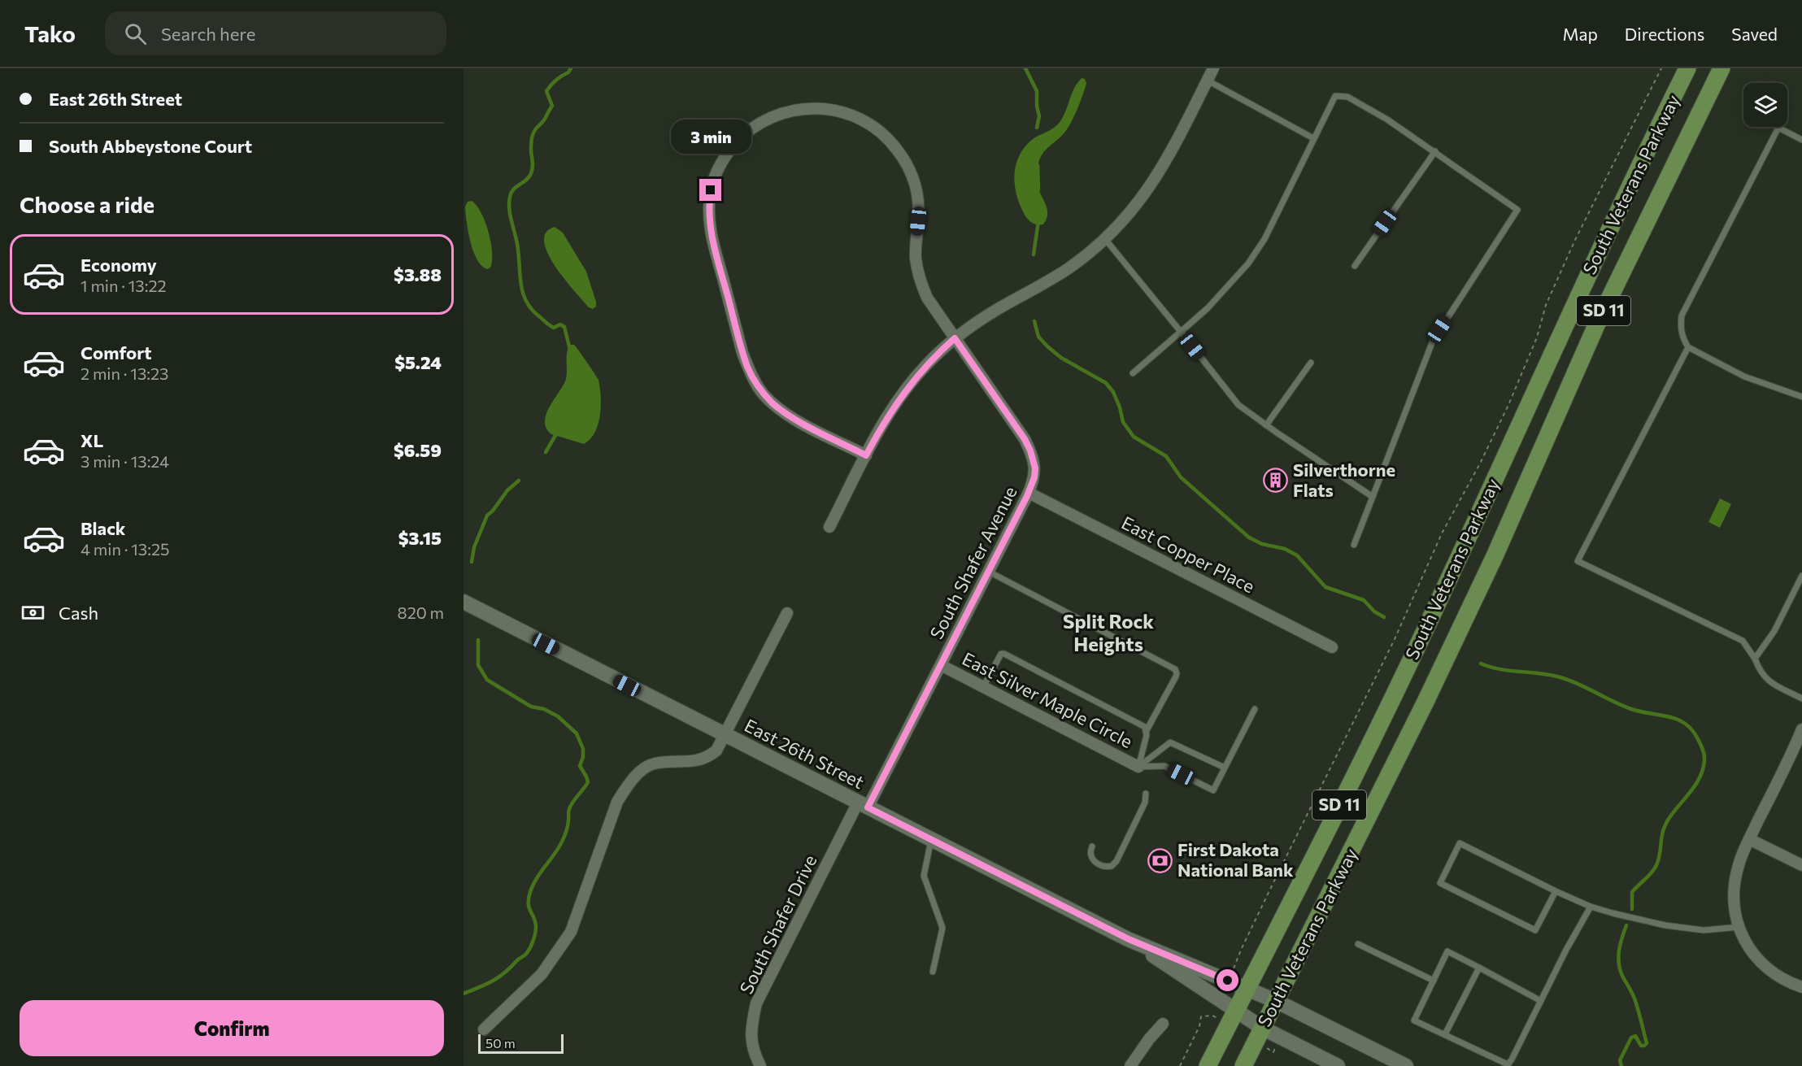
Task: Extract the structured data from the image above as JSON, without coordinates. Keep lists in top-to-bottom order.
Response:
{
  "streets": {
    "highway": ["South Veterans Parkway", "SD 11"],
    "main road": ["East 26th Street"],
    "street": [
      "East Copper Place",
      "South Shafer Avenue",
      "East Silver Maple Circle",
      "South Shafer Drive"
    ]
  },
  "crossings": [
    ["South Veterans Parkway", "East 26th Street"],
    ["East Copper Place", "South Shafer Avenue"],
    ["South Shafer Avenue", "East Silver Maple Circle"],
    ["South Shafer Avenue", "East 26th Street"],
    ["South Shafer Avenue", "South Shafer Drive"],
    ["East 26th Street", "South Shafer Drive"]
  ],
  "districts": ["Split Rock Heights"],
  "places": {
    "building": ["Silverthorne Flats"],
    "bank": ["First Dakota National Bank"]
  },
  "scale_bar": "50 m",
  "page": {
    "header": "Tako",
    "search": "Search here",
    "nav": ["Map", "Directions", "Saved"],
    "banner": ["East 26th Street", "South Abbeystone Court"],
    "bubble": "3 min",
    "heading": "Choose a ride",
    "list": [
      {
        "name": "Economy",
        "note": "1 min · 13:22",
        "value": "$3.88"
      },
      {
        "name": "Comfort",
        "note": "2 min · 13:23",
        "value": "$5.24"
      },
      {
        "name": "XL",
        "note": "3 min · 13:24",
        "value": "$6.59"
      },
      {
        "name": "Black",
        "note": "4 min · 13:25",
        "value": "$3.15"
      }
    ],
    "pay": ["Cash", "820 m"],
    "buttons": "Confirm",
    "scale": "50 m"
  }
}
